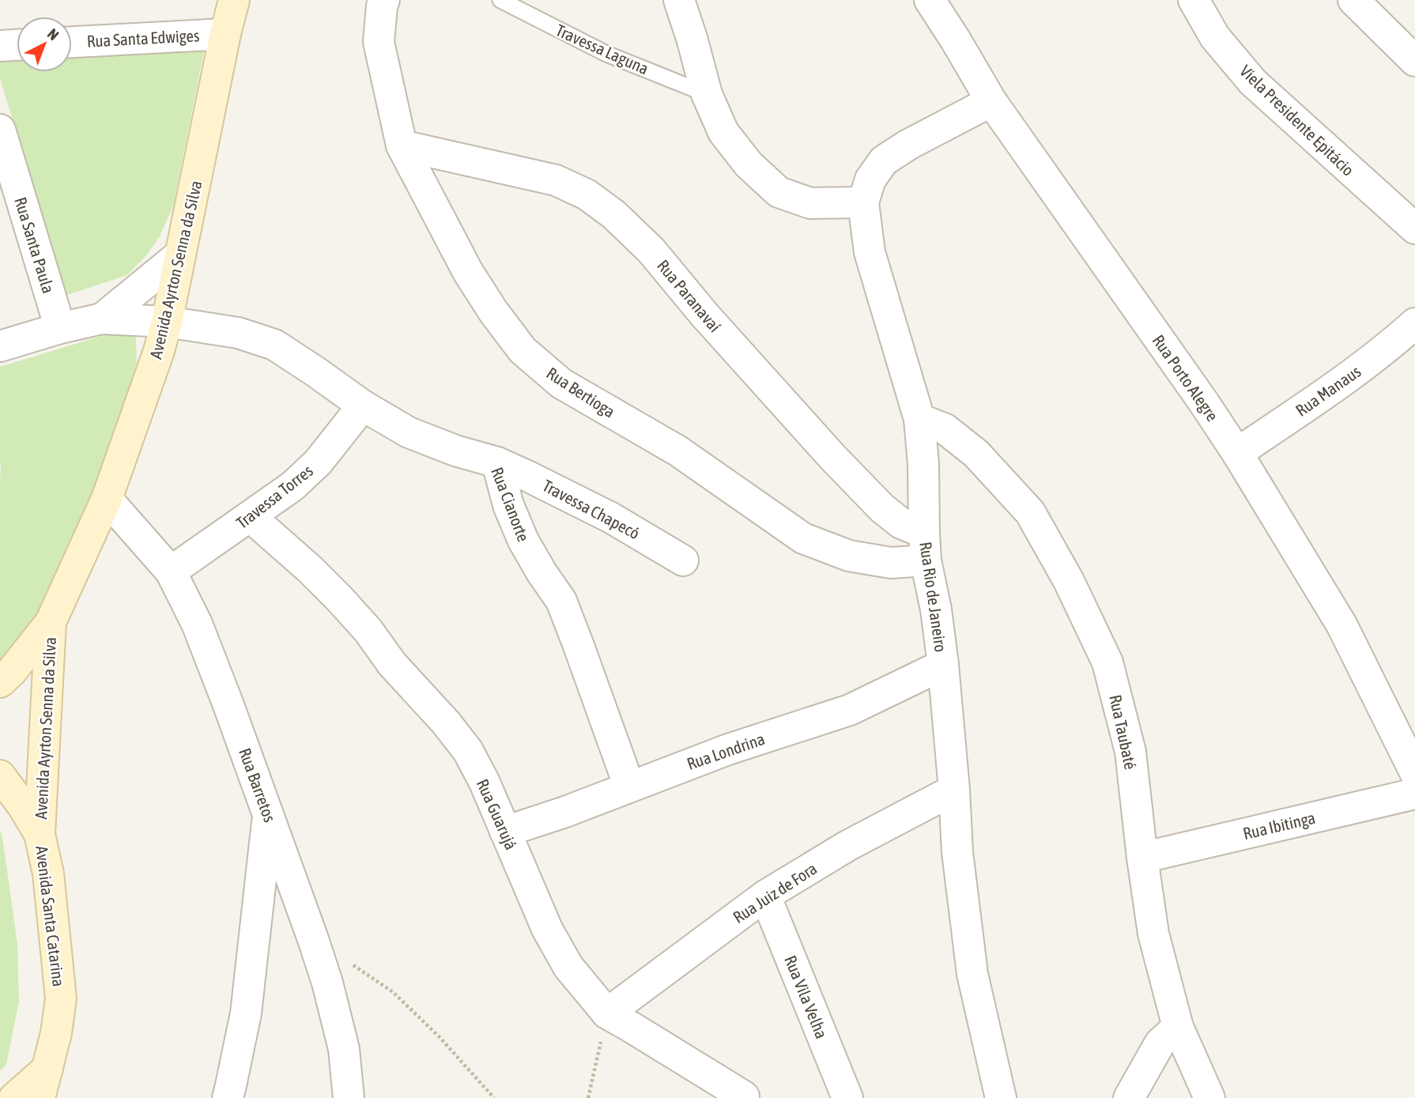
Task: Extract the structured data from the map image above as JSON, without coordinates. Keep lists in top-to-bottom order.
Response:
{
  "streets": {
    "main road": ["Avenida Ayrton Senna da Silva", "Avenida Santa Catarina"],
    "street": [
      "Rua Santa Edwiges",
      "Viela Presidente Epitácio",
      "Rua Santa Paula",
      "Rua Paranavaí",
      "Rua Porto Alegre",
      "Rua Manaus",
      "Rua Bertioga",
      "Travessa Torres",
      "Rua Cianorte",
      "Travessa Chapecó",
      "Rua Rio de Janeiro",
      "Rua Taubaté",
      "Rua Londrina",
      "Rua Barretos",
      "Rua Guarujá",
      "Rua Ibitinga",
      "Rua Juiz de Fora",
      "Rua Vila Velha"
    ],
    "lane": ["Travessa Laguna"]
  },
  "crossings": [
    ["Rua Santa Edwiges", "Avenida Ayrton Senna da Silva"],
    ["Avenida Ayrton Senna da Silva", "Rua Cianorte"],
    ["Avenida Ayrton Senna da Silva", "Rua Barretos"],
    ["Avenida Ayrton Senna da Silva", "Avenida Santa Catarina"],
    ["Rua Paranavaí", "Rua Bertioga"],
    ["Rua Paranavaí", "Rua Rio de Janeiro"],
    ["Rua Porto Alegre", "Rua Manaus"],
    ["Rua Porto Alegre", "Rua Rio de Janeiro"],
    ["Rua Bertioga", "Rua Rio de Janeiro"],
    ["Travessa Torres", "Rua Cianorte"],
    ["Travessa Torres", "Rua Barretos"],
    ["Travessa Torres", "Rua Guarujá"],
    ["Rua Cianorte", "Travessa Chapecó"],
    ["Rua Cianorte", "Rua Londrina"],
    ["Rua Rio de Janeiro", "Rua Taubaté"],
    ["Rua Rio de Janeiro", "Rua Londrina"],
    ["Rua Rio de Janeiro", "Rua Juiz de Fora"],
    ["Rua Taubaté", "Rua Ibitinga"],
    ["Rua Londrina", "Rua Guarujá"],
    ["Rua Guarujá", "Rua Juiz de Fora"],
    ["Rua Juiz de Fora", "Rua Vila Velha"]
  ],
  "north": "top right"
}
